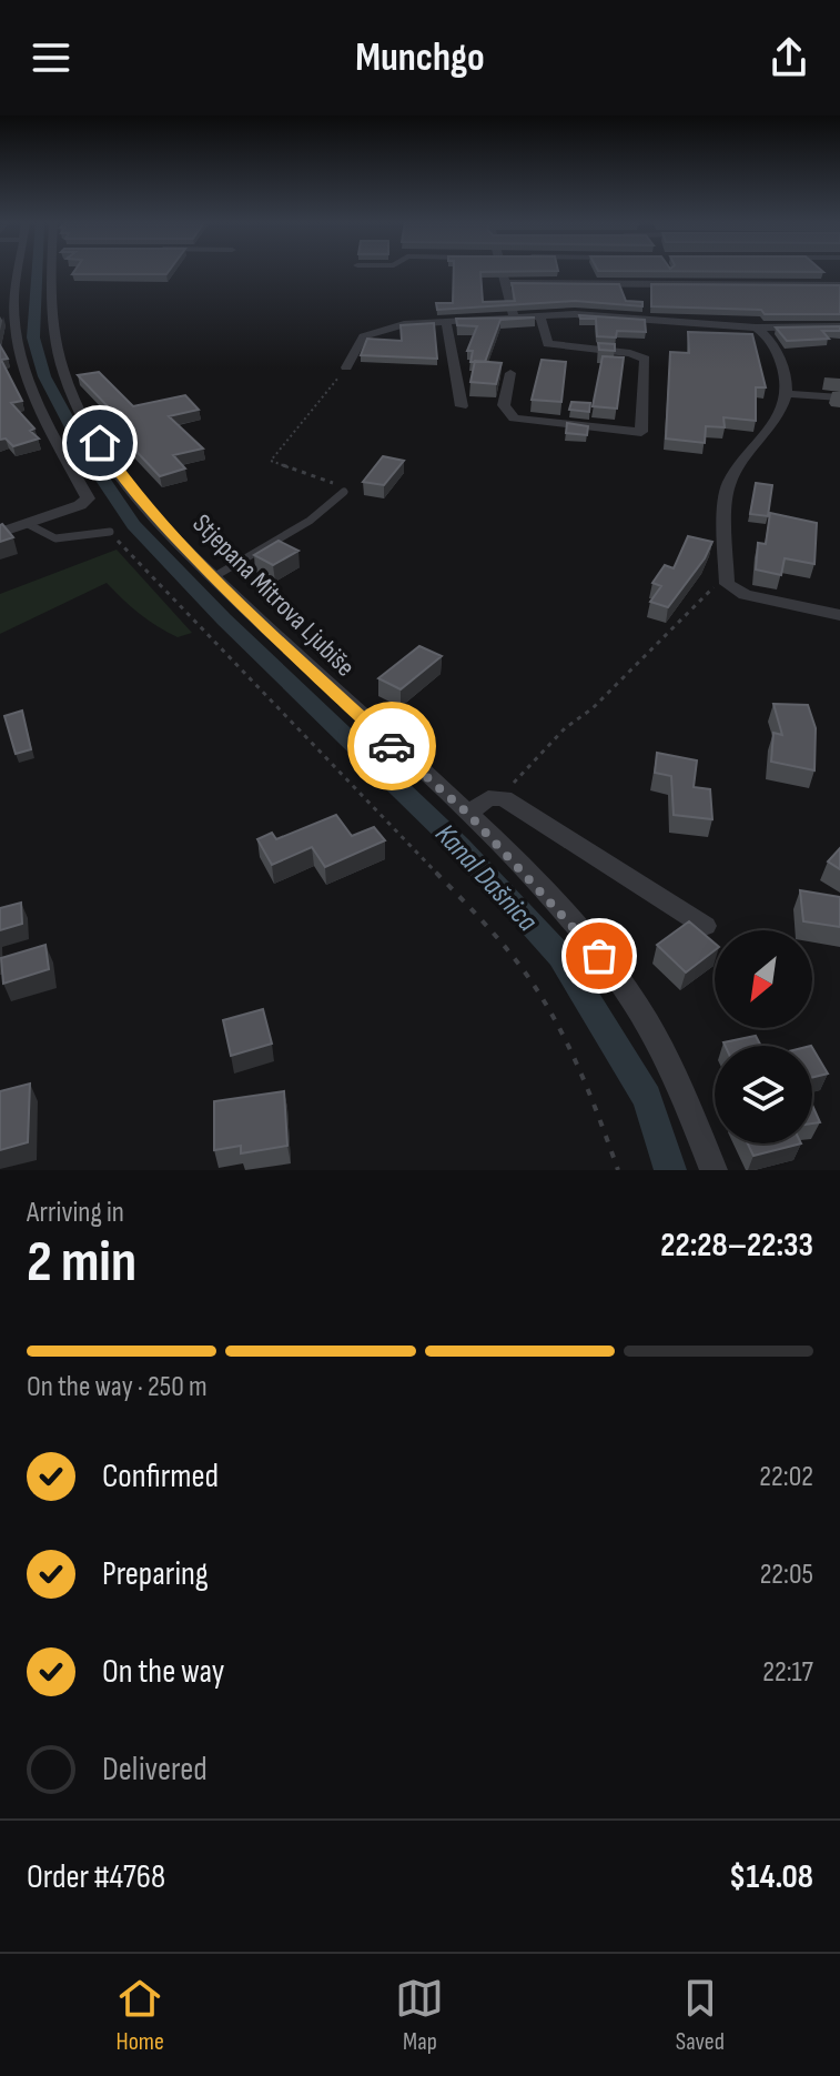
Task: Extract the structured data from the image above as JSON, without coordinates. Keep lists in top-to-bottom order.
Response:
{
  "streets": {
    "street": ["Stjepana Mitrova Ljubiše"]
  },
  "water": ["Kanal Dašnica"],
  "north": "bottom left",
  "page": {
    "header": "Munchgo",
    "heading": ["2 min", "Arriving in", "22:28–22:33"],
    "panel": ["Order #4768", "$14.08"],
    "bar": "On the way · 250 m",
    "list": [
      ["Confirmed", "22:02"],
      ["Preparing", "22:05"],
      ["On the way", "22:17"],
      "Delivered"
    ],
    "tabs": ["Home", "Map", "Saved"]
  }
}
